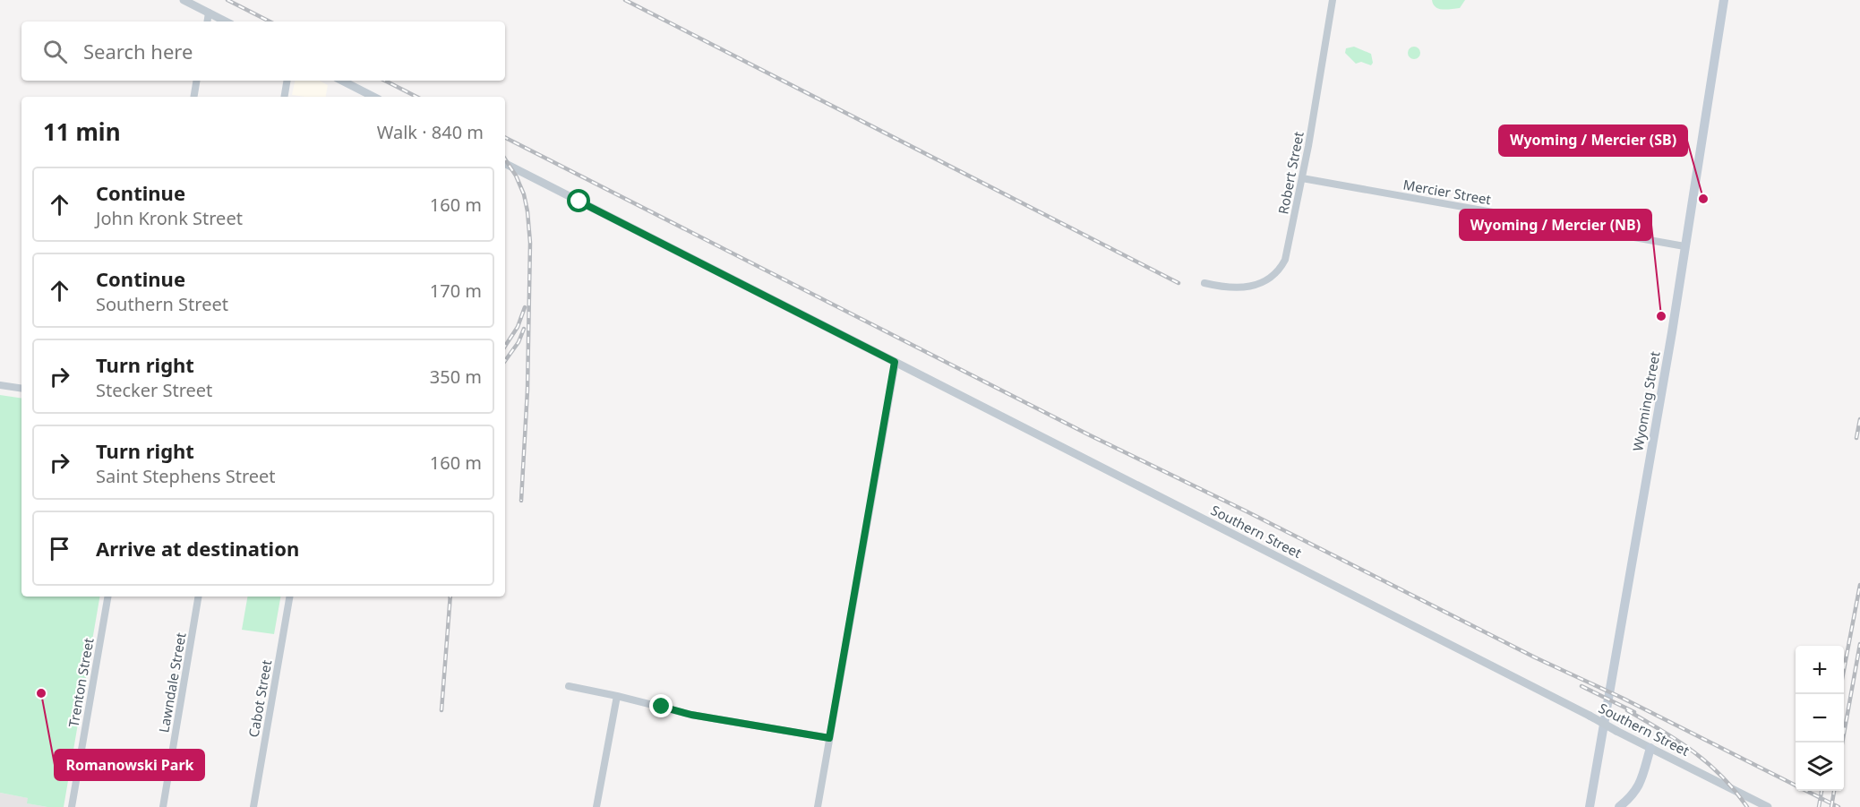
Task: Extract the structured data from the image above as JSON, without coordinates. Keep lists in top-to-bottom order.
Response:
{
  "streets": {
    "main road": ["Wyoming Street"],
    "street": [
      "Robert Street",
      "Mercier Street",
      "Southern Street",
      "Trenton Street",
      "Lawndale Street",
      "Cabot Street"
    ]
  },
  "crossings": [
    ["Robert Street", "Mercier Street"],
    ["Mercier Street", "Wyoming Street"]
  ],
  "places": ["Wyoming / Mercier (SB)", "Wyoming / Mercier (NB)", "Romanowski Park"],
  "page": {
    "search": "Search here",
    "heading": ["11 min", "Walk · 840 m"],
    "list": [
      ["Continue", "John Kronk Street", "160 m"],
      ["Continue", "Southern Street", "170 m"],
      ["Turn right", "Stecker Street", "350 m"],
      ["Turn right", "Saint Stephens Street", "160 m"],
      "Arrive at destination"
    ],
    "map_buttons": ["+", "−"]
  }
}
